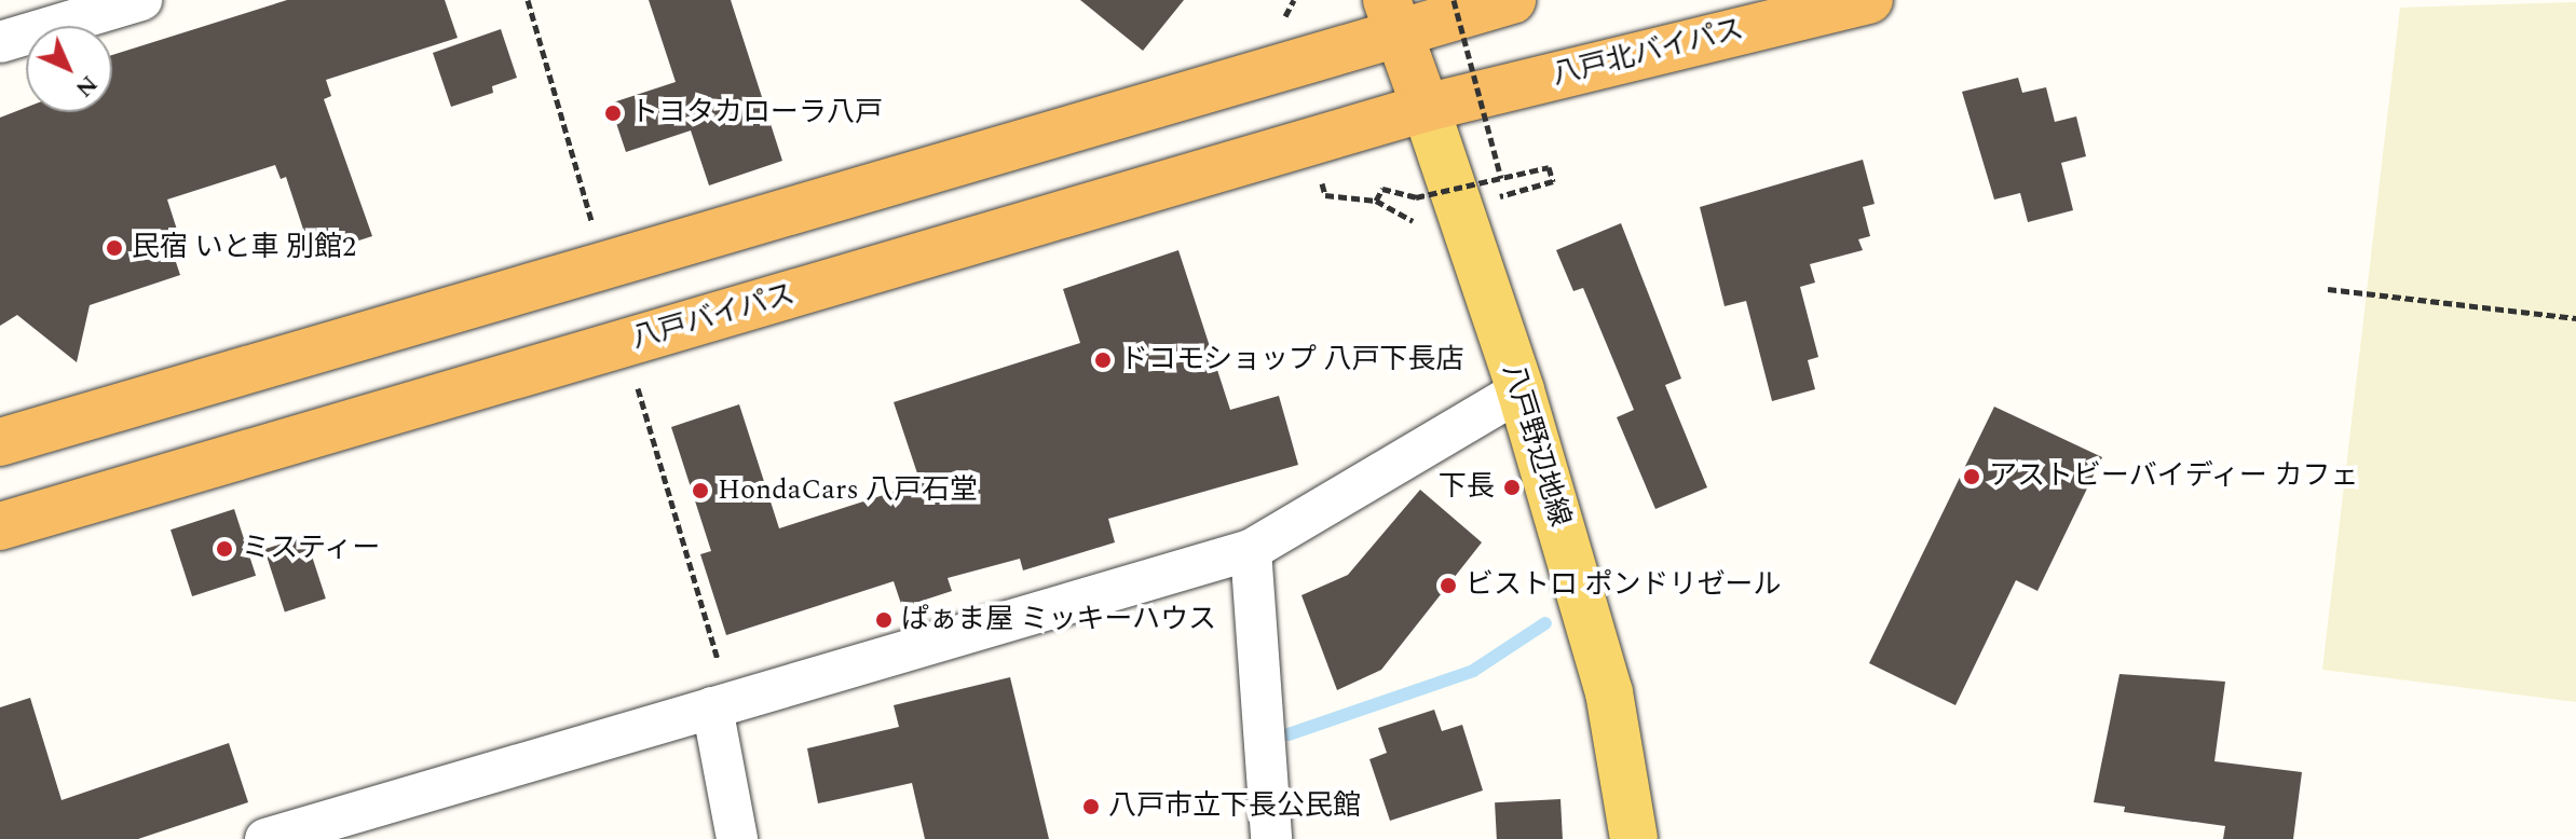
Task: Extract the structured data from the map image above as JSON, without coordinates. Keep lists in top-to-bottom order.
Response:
{
  "streets": {
    "highway": ["八戸北バイパス", "八戸バイパス"],
    "main road": ["八戸野辺地線"]
  },
  "crossings": [
    ["八戸北バイパス", "八戸バイパス"],
    ["八戸北バイパス", "八戸野辺地線"],
    ["八戸バイパス", "八戸野辺地線"]
  ],
  "places": [
    "トヨタカローラ八戸",
    "民宿 いと車 別館2",
    "ドコモショップ 八戸下長店",
    "アストビーバイディー カフェ",
    "下長",
    "HondaCars 八戸石堂",
    "ミスティー",
    "ビストロ ポンドリゼール",
    "ぱぁま屋 ミッキーハウス",
    "八戸市立下長公民館"
  ],
  "north": "bottom right"
}
